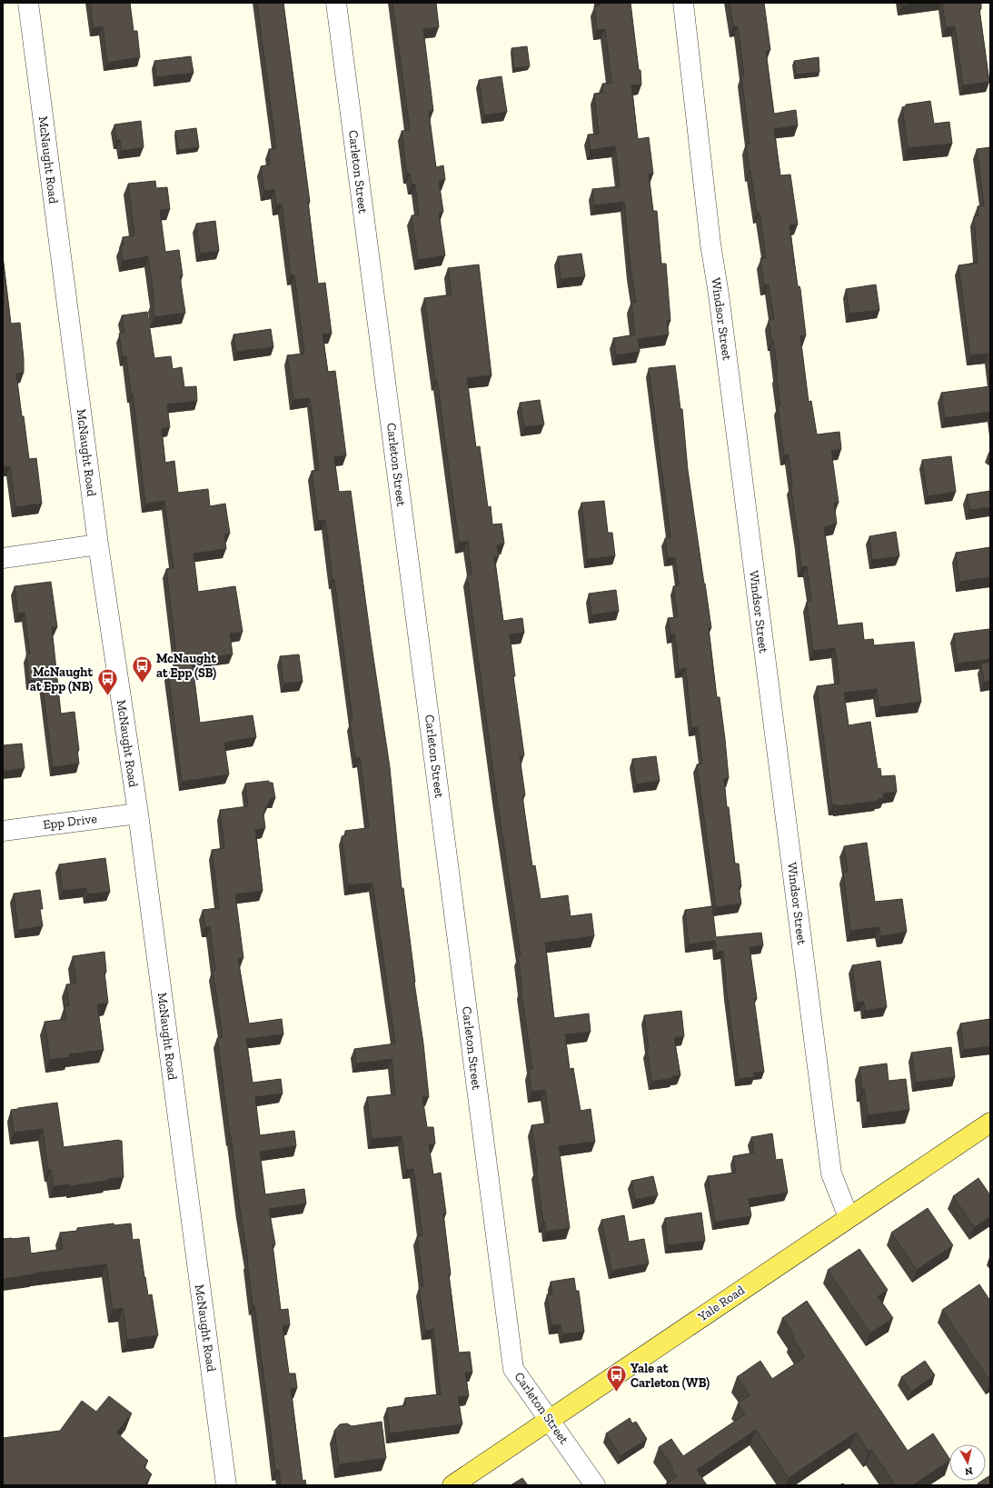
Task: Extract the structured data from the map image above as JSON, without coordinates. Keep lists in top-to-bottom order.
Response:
{
  "streets": {
    "main road": ["Yale Road"],
    "street": [
      "McNaught Road",
      "Carleton Street",
      "Windsor Street",
      "Epp Drive"
    ]
  },
  "crossings": [
    ["McNaught Road", "Epp Drive"],
    ["Carleton Street", "Yale Road"],
    ["Windsor Street", "Yale Road"]
  ],
  "places": {
    "bus stop": ["McNaught at Epp (SB)", "McNaught at Epp (NB)", "Yale at Carleton (WB)"]
  },
  "north": "bottom"
}
